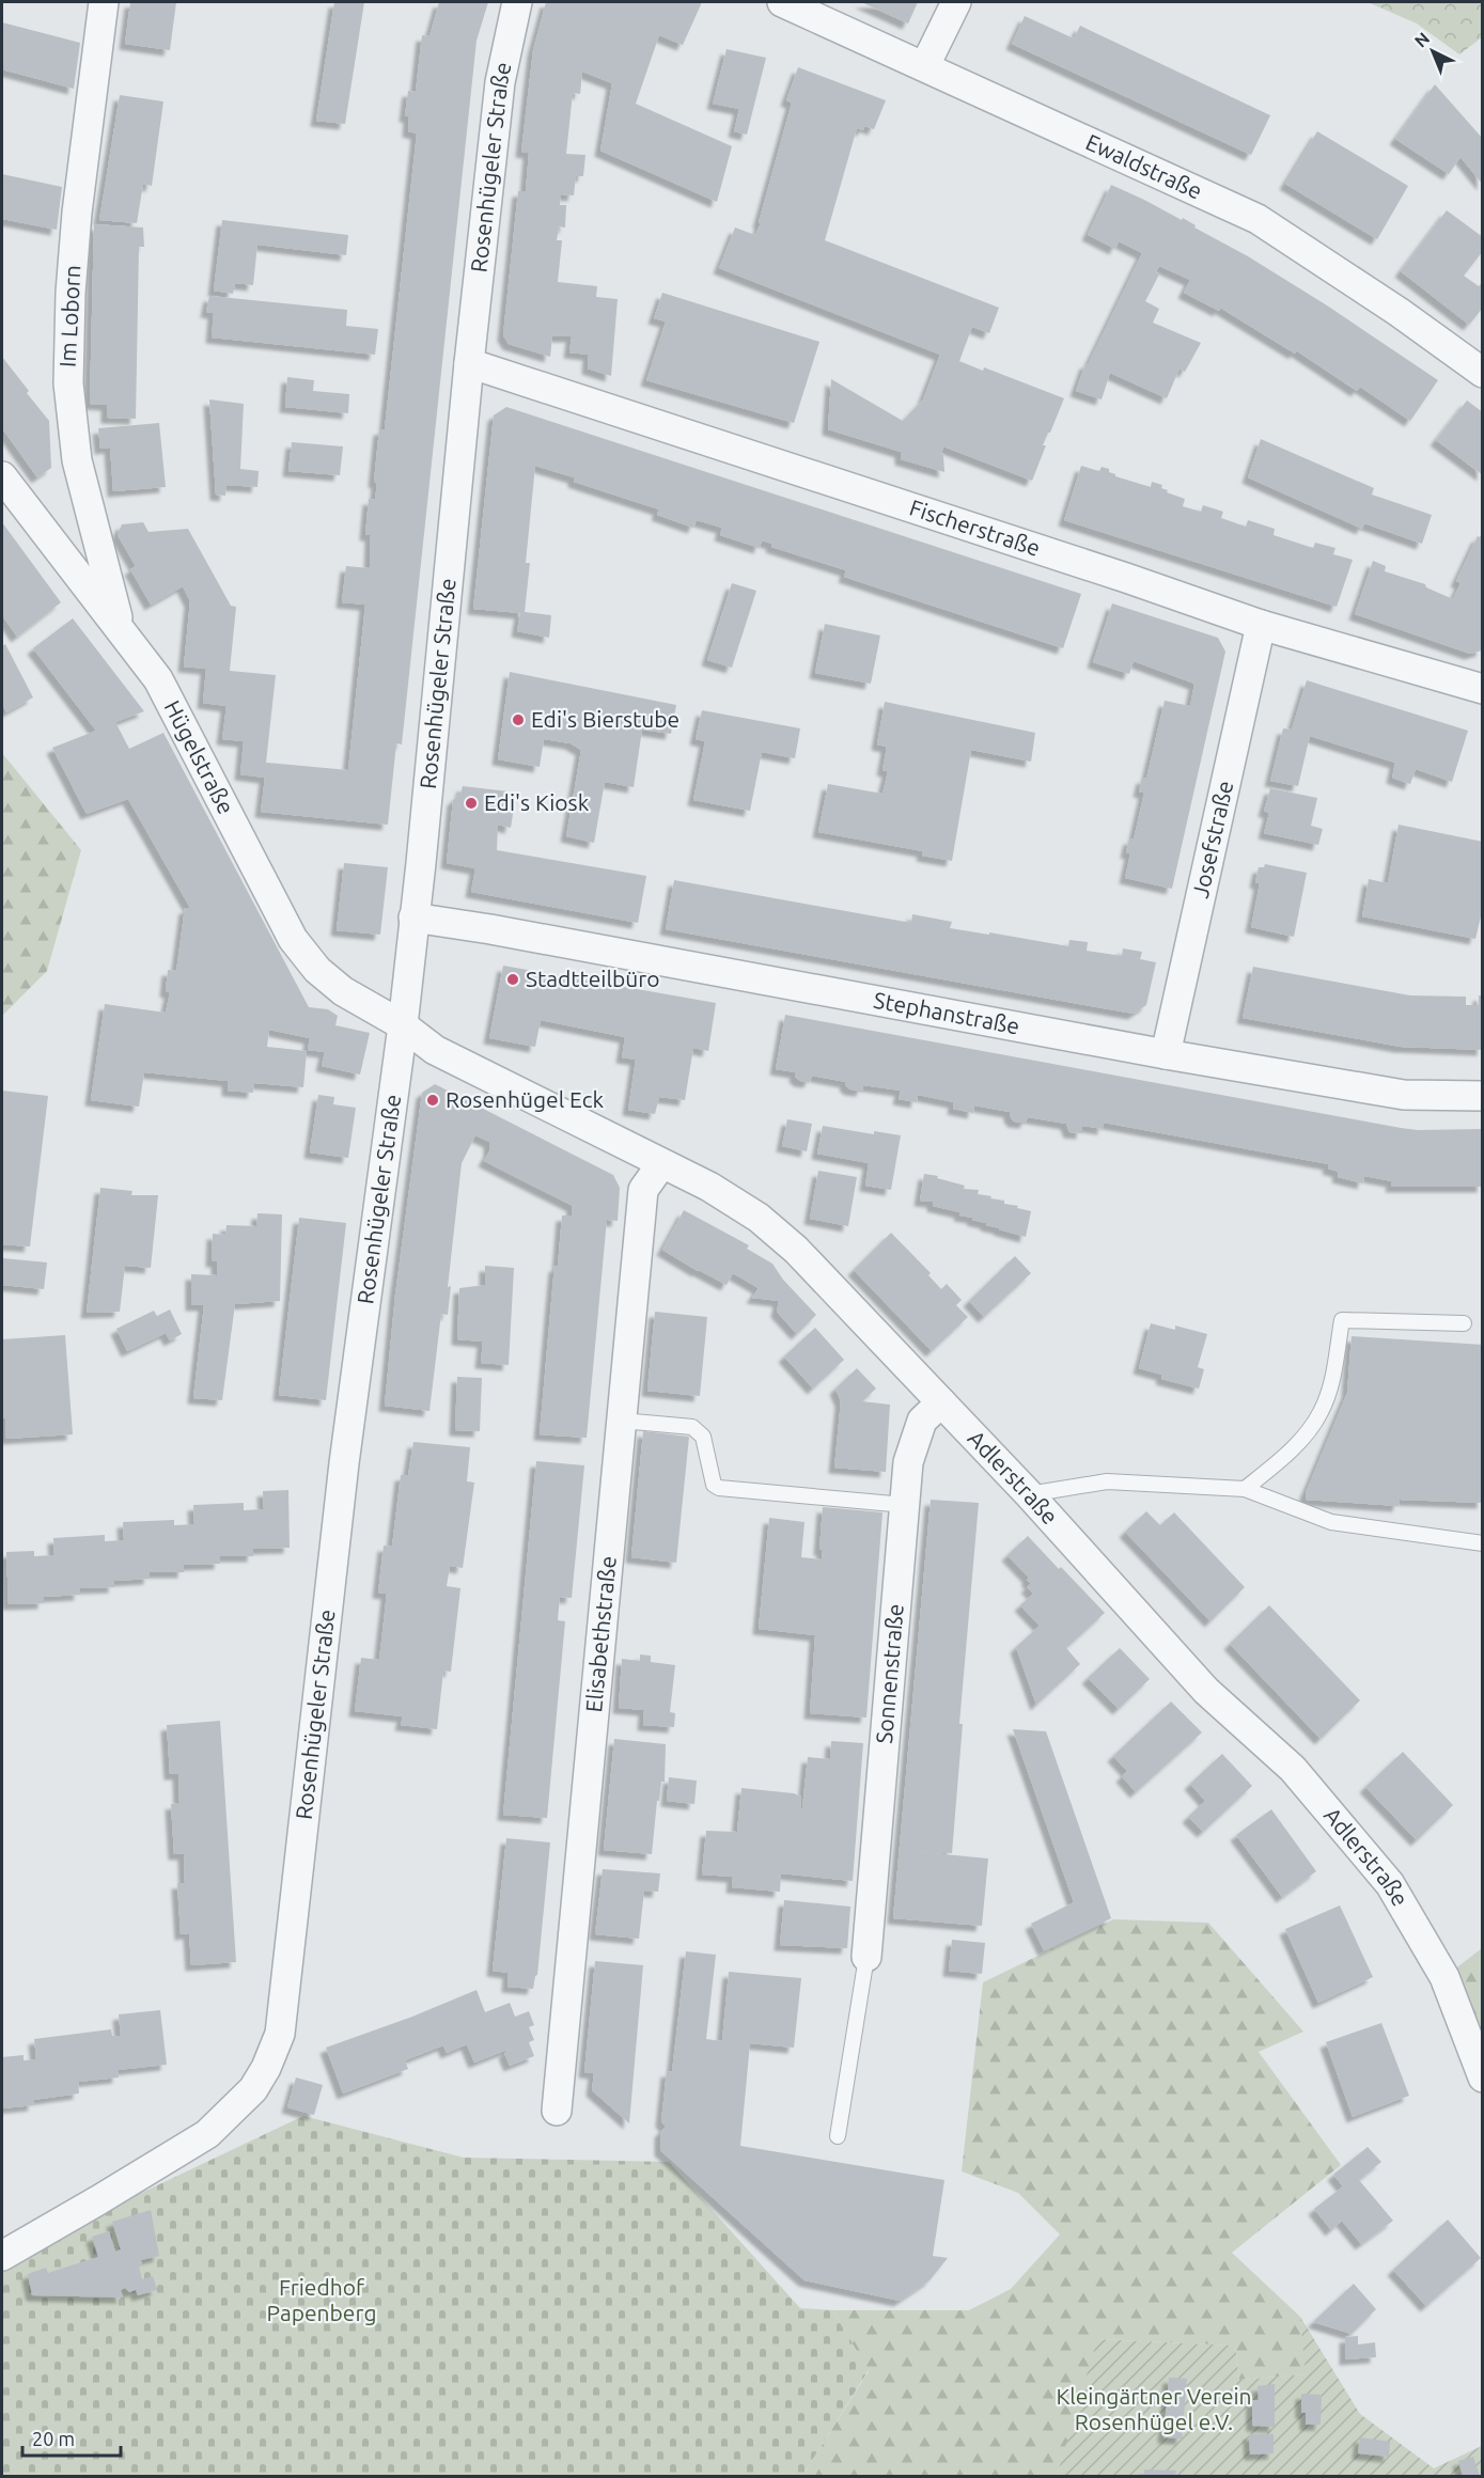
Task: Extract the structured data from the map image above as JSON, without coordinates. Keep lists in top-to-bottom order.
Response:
{
  "streets": {
    "street": [
      "Rosenhügeler Straße",
      "Ewaldstraße",
      "Im Loborn",
      "Fischerstraße",
      "Hügelstraße",
      "Josefstraße",
      "Stephanstraße",
      "Adlerstraße",
      "Elisabethstraße",
      "Sonnenstraße"
    ]
  },
  "crossings": [
    ["Rosenhügeler Straße", "Fischerstraße"],
    ["Rosenhügeler Straße", "Hügelstraße"],
    ["Rosenhügeler Straße", "Stephanstraße"],
    ["Rosenhügeler Straße", "Adlerstraße"],
    ["Im Loborn", "Hügelstraße"],
    ["Fischerstraße", "Josefstraße"],
    ["Hügelstraße", "Adlerstraße"],
    ["Josefstraße", "Stephanstraße"],
    ["Adlerstraße", "Elisabethstraße"],
    ["Adlerstraße", "Sonnenstraße"]
  ],
  "parks": ["Friedhof Papenberg", "Kleingärtner Verein Rosenhügel e.V."],
  "places": [
    "Edi's Bierstube",
    "Edi's Kiosk",
    "Stadtteilbüro",
    "Rosenhügel Eck"
  ],
  "scale_bar": "20 m",
  "north": "top left"
}
